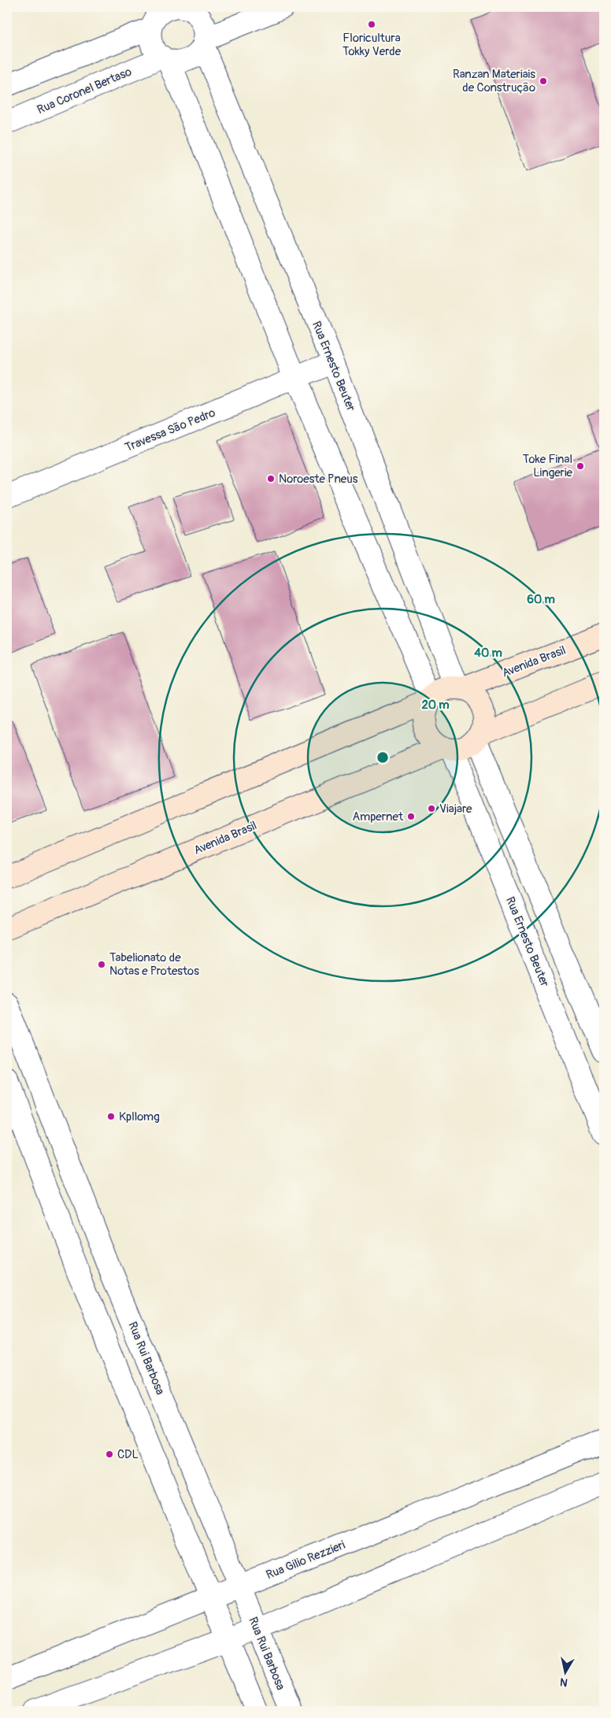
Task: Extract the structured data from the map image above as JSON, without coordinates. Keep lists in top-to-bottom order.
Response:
{
  "streets": {
    "main road": ["Avenida Brasil"],
    "street": [
      "Rua Coronel Bertaso",
      "Rua Ernesto Beuter",
      "Travessa São Pedro",
      "Rua Rui Barbosa",
      "Rua Gilio Rezzieri"
    ]
  },
  "crossings": [
    ["Rua Coronel Bertaso", "Rua Ernesto Beuter"],
    ["Rua Ernesto Beuter", "Travessa São Pedro"],
    ["Rua Ernesto Beuter", "Avenida Brasil"],
    ["Rua Rui Barbosa", "Rua Gilio Rezzieri"]
  ],
  "places": [
    "Floricultura Tokky Verde",
    "Ranzan Materiais de Construção",
    "Toke Final Lingerie",
    "Noroeste Pneus",
    "Viajare",
    "Ampernet",
    "Tabelionato de Notas e Protestos",
    "Kpllomg",
    "CDL"
  ],
  "north": "bottom",
  "rings": ["60 m", "40 m", "20 m"]
}
